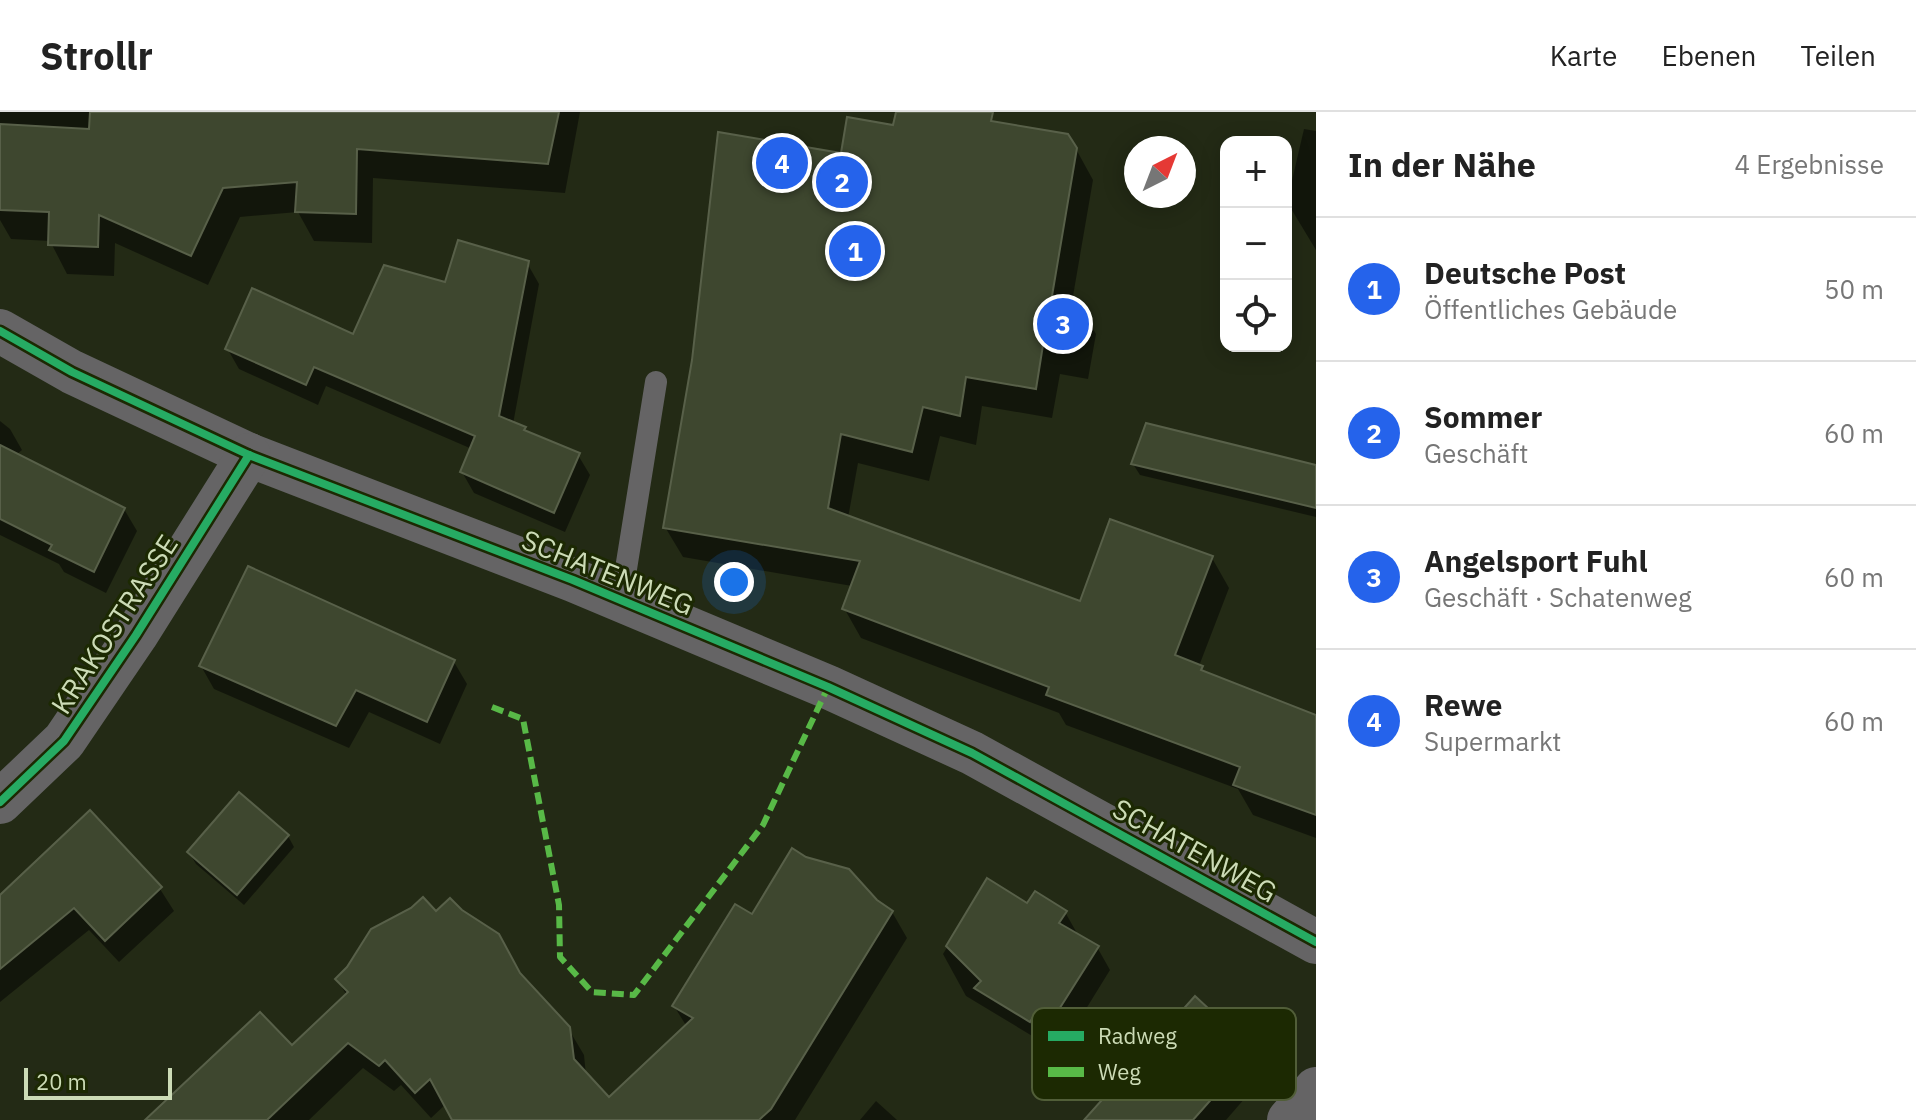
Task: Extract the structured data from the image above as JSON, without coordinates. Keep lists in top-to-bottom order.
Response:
{
  "streets": {
    "street": ["SCHATENWEG", "KRAKOSTRASSE"]
  },
  "crossings": [
    ["SCHATENWEG", "KRAKOSTRASSE"]
  ],
  "legend": ["Radweg", "Weg"],
  "scale_bar": "20 m",
  "north": "top right",
  "page": {
    "header": "Strollr",
    "nav": ["Karte", "Ebenen", "Teilen"],
    "heading": ["In der Nähe", "4 Ergebnisse"],
    "pins": [
      "4",
      "2",
      "1",
      "3"
    ],
    "map_buttons": ["+", "−"],
    "list": [
      {
        "mark": "1",
        "name": "Deutsche Post",
        "note": "Öffentliches Gebäude",
        "value": "50 m"
      },
      {
        "mark": "2",
        "name": "Sommer",
        "note": "Geschäft",
        "value": "60 m"
      },
      {
        "mark": "3",
        "name": "Angelsport Fuhl",
        "note": "Geschäft · Schatenweg",
        "value": "60 m"
      },
      {
        "mark": "4",
        "name": "Rewe",
        "note": "Supermarkt",
        "value": "60 m"
      }
    ],
    "scale": "20 m"
  }
}
